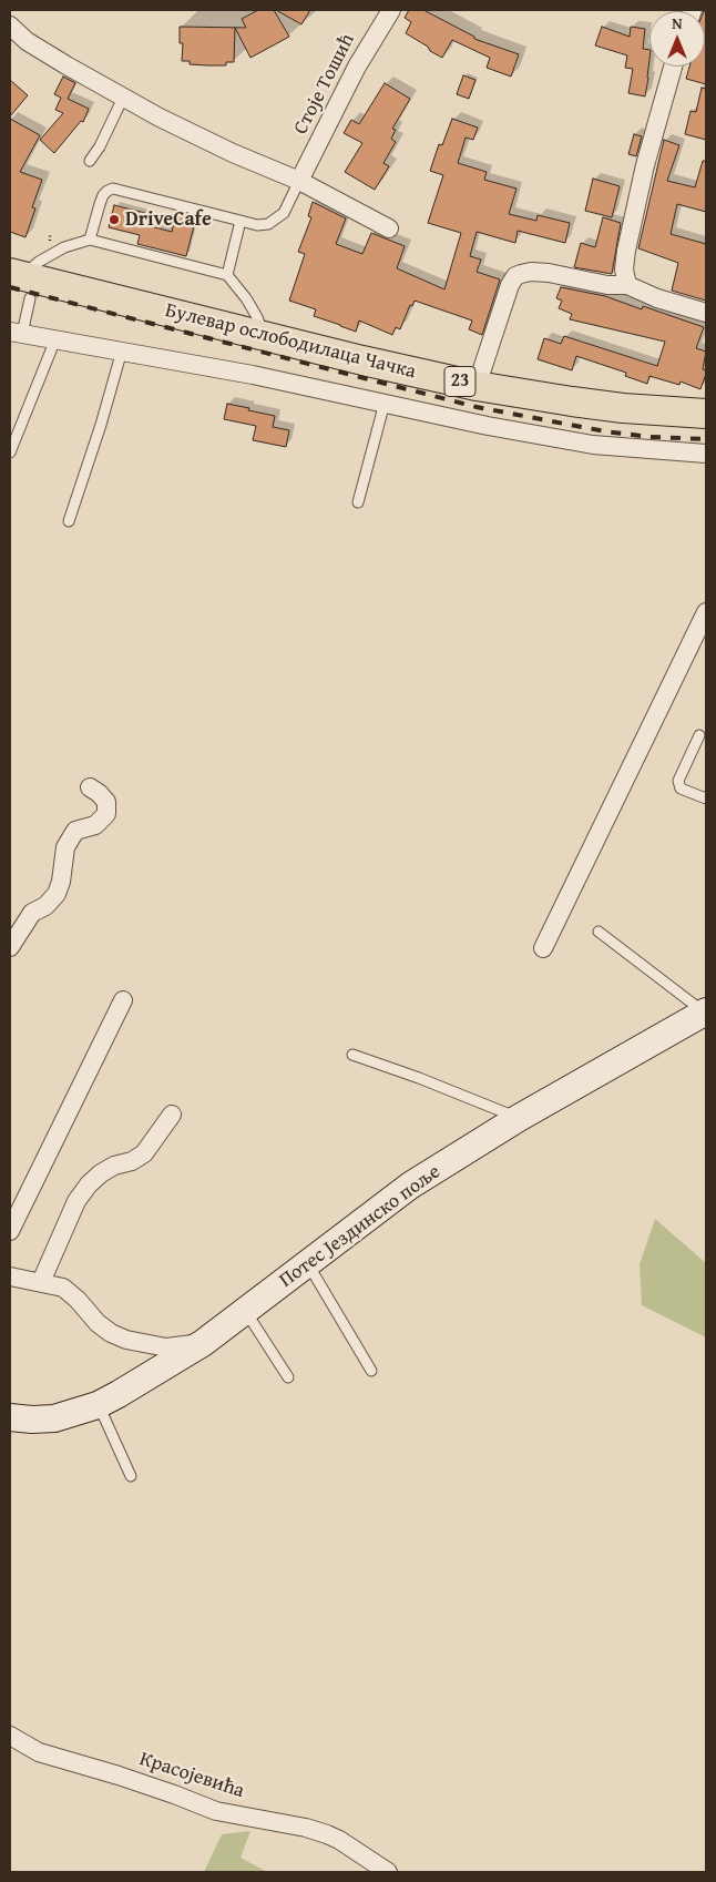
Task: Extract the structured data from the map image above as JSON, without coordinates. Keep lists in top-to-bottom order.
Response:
{
  "streets": {
    "main road": ["Булевар ослободилаца Чачка", "23", "Потес Јездинско поље"],
    "street": ["Стоје Тошић", "Красојевића"]
  },
  "places": ["DriveCafe"],
  "north": "top"
}
